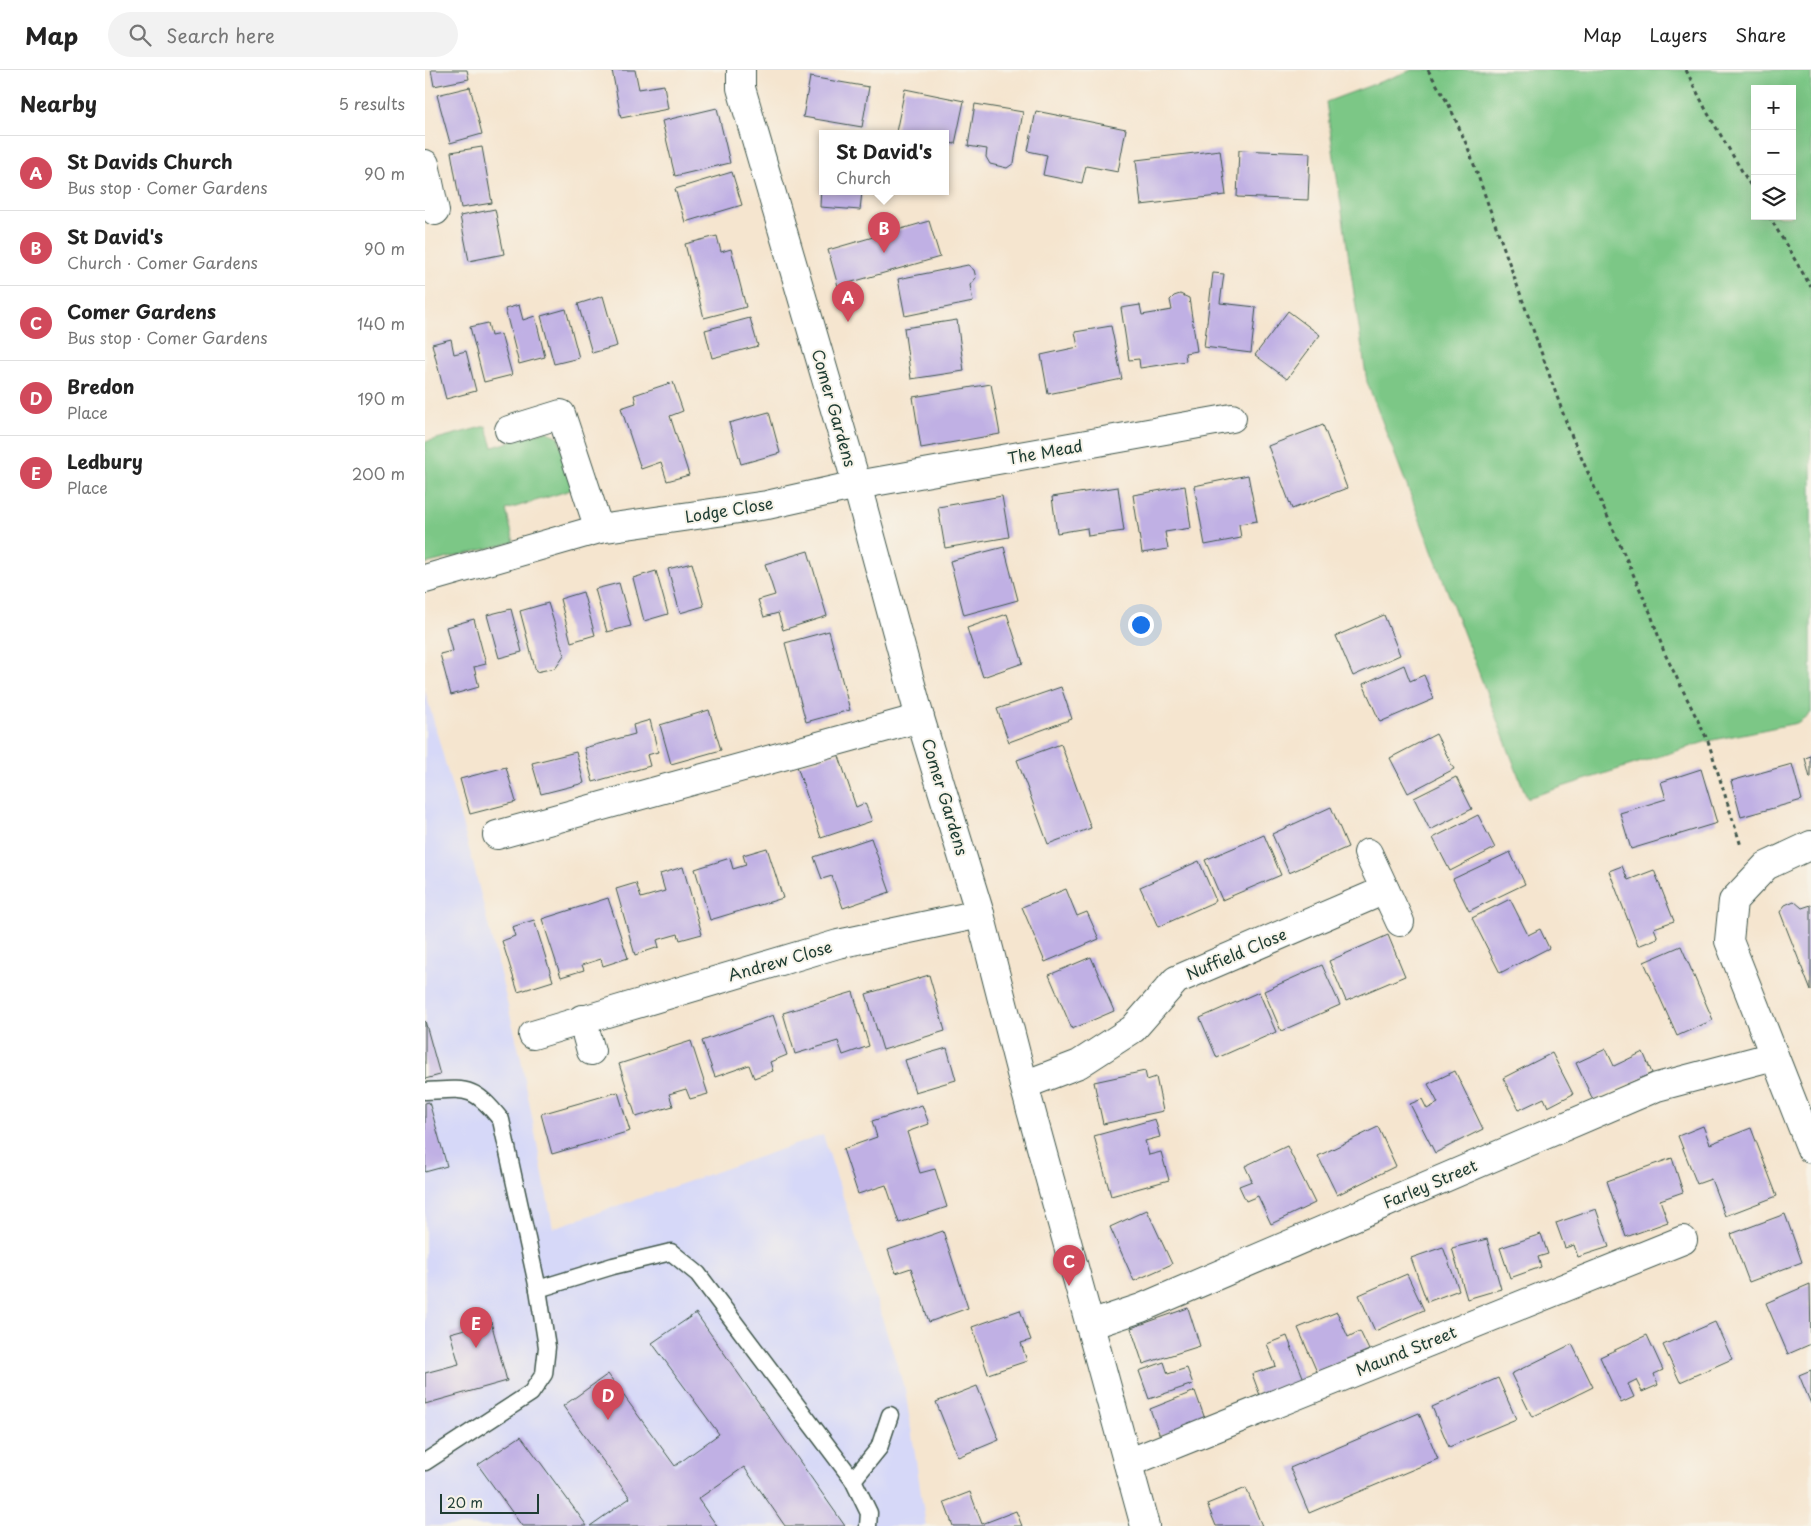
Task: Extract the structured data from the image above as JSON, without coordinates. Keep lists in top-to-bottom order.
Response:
{
  "streets": {
    "street": [
      "Comer Gardens",
      "The Mead",
      "Lodge Close",
      "Nuffield Close",
      "Andrew Close",
      "Farley Street",
      "Maund Street"
    ]
  },
  "crossings": [
    ["Comer Gardens", "The Mead"],
    ["Comer Gardens", "Lodge Close"],
    ["Comer Gardens", "Nuffield Close"],
    ["Comer Gardens", "Andrew Close"],
    ["Comer Gardens", "Farley Street"],
    ["Comer Gardens", "Maund Street"],
    ["The Mead", "Lodge Close"]
  ],
  "scale_bar": "20 m",
  "page": {
    "header": "Map",
    "search": "Search here",
    "nav": ["Map", "Layers", "Share"],
    "heading": ["Nearby", "5 results"],
    "map_buttons": ["+", "−"],
    "popup": ["St David's", "Church"],
    "list": [
      {
        "mark": "A",
        "name": "St Davids Church",
        "note": "Bus stop · Comer Gardens",
        "value": "90 m"
      },
      {
        "mark": "B",
        "name": "St David's",
        "note": "Church · Comer Gardens",
        "value": "90 m"
      },
      {
        "mark": "C",
        "name": "Comer Gardens",
        "note": "Bus stop · Comer Gardens",
        "value": "140 m"
      },
      {
        "mark": "D",
        "name": "Bredon",
        "note": "Place",
        "value": "190 m"
      },
      {
        "mark": "E",
        "name": "Ledbury",
        "note": "Place",
        "value": "200 m"
      }
    ],
    "pins": [
      "B",
      "A",
      "C",
      "E",
      "D"
    ],
    "scale": "20 m"
  }
}
